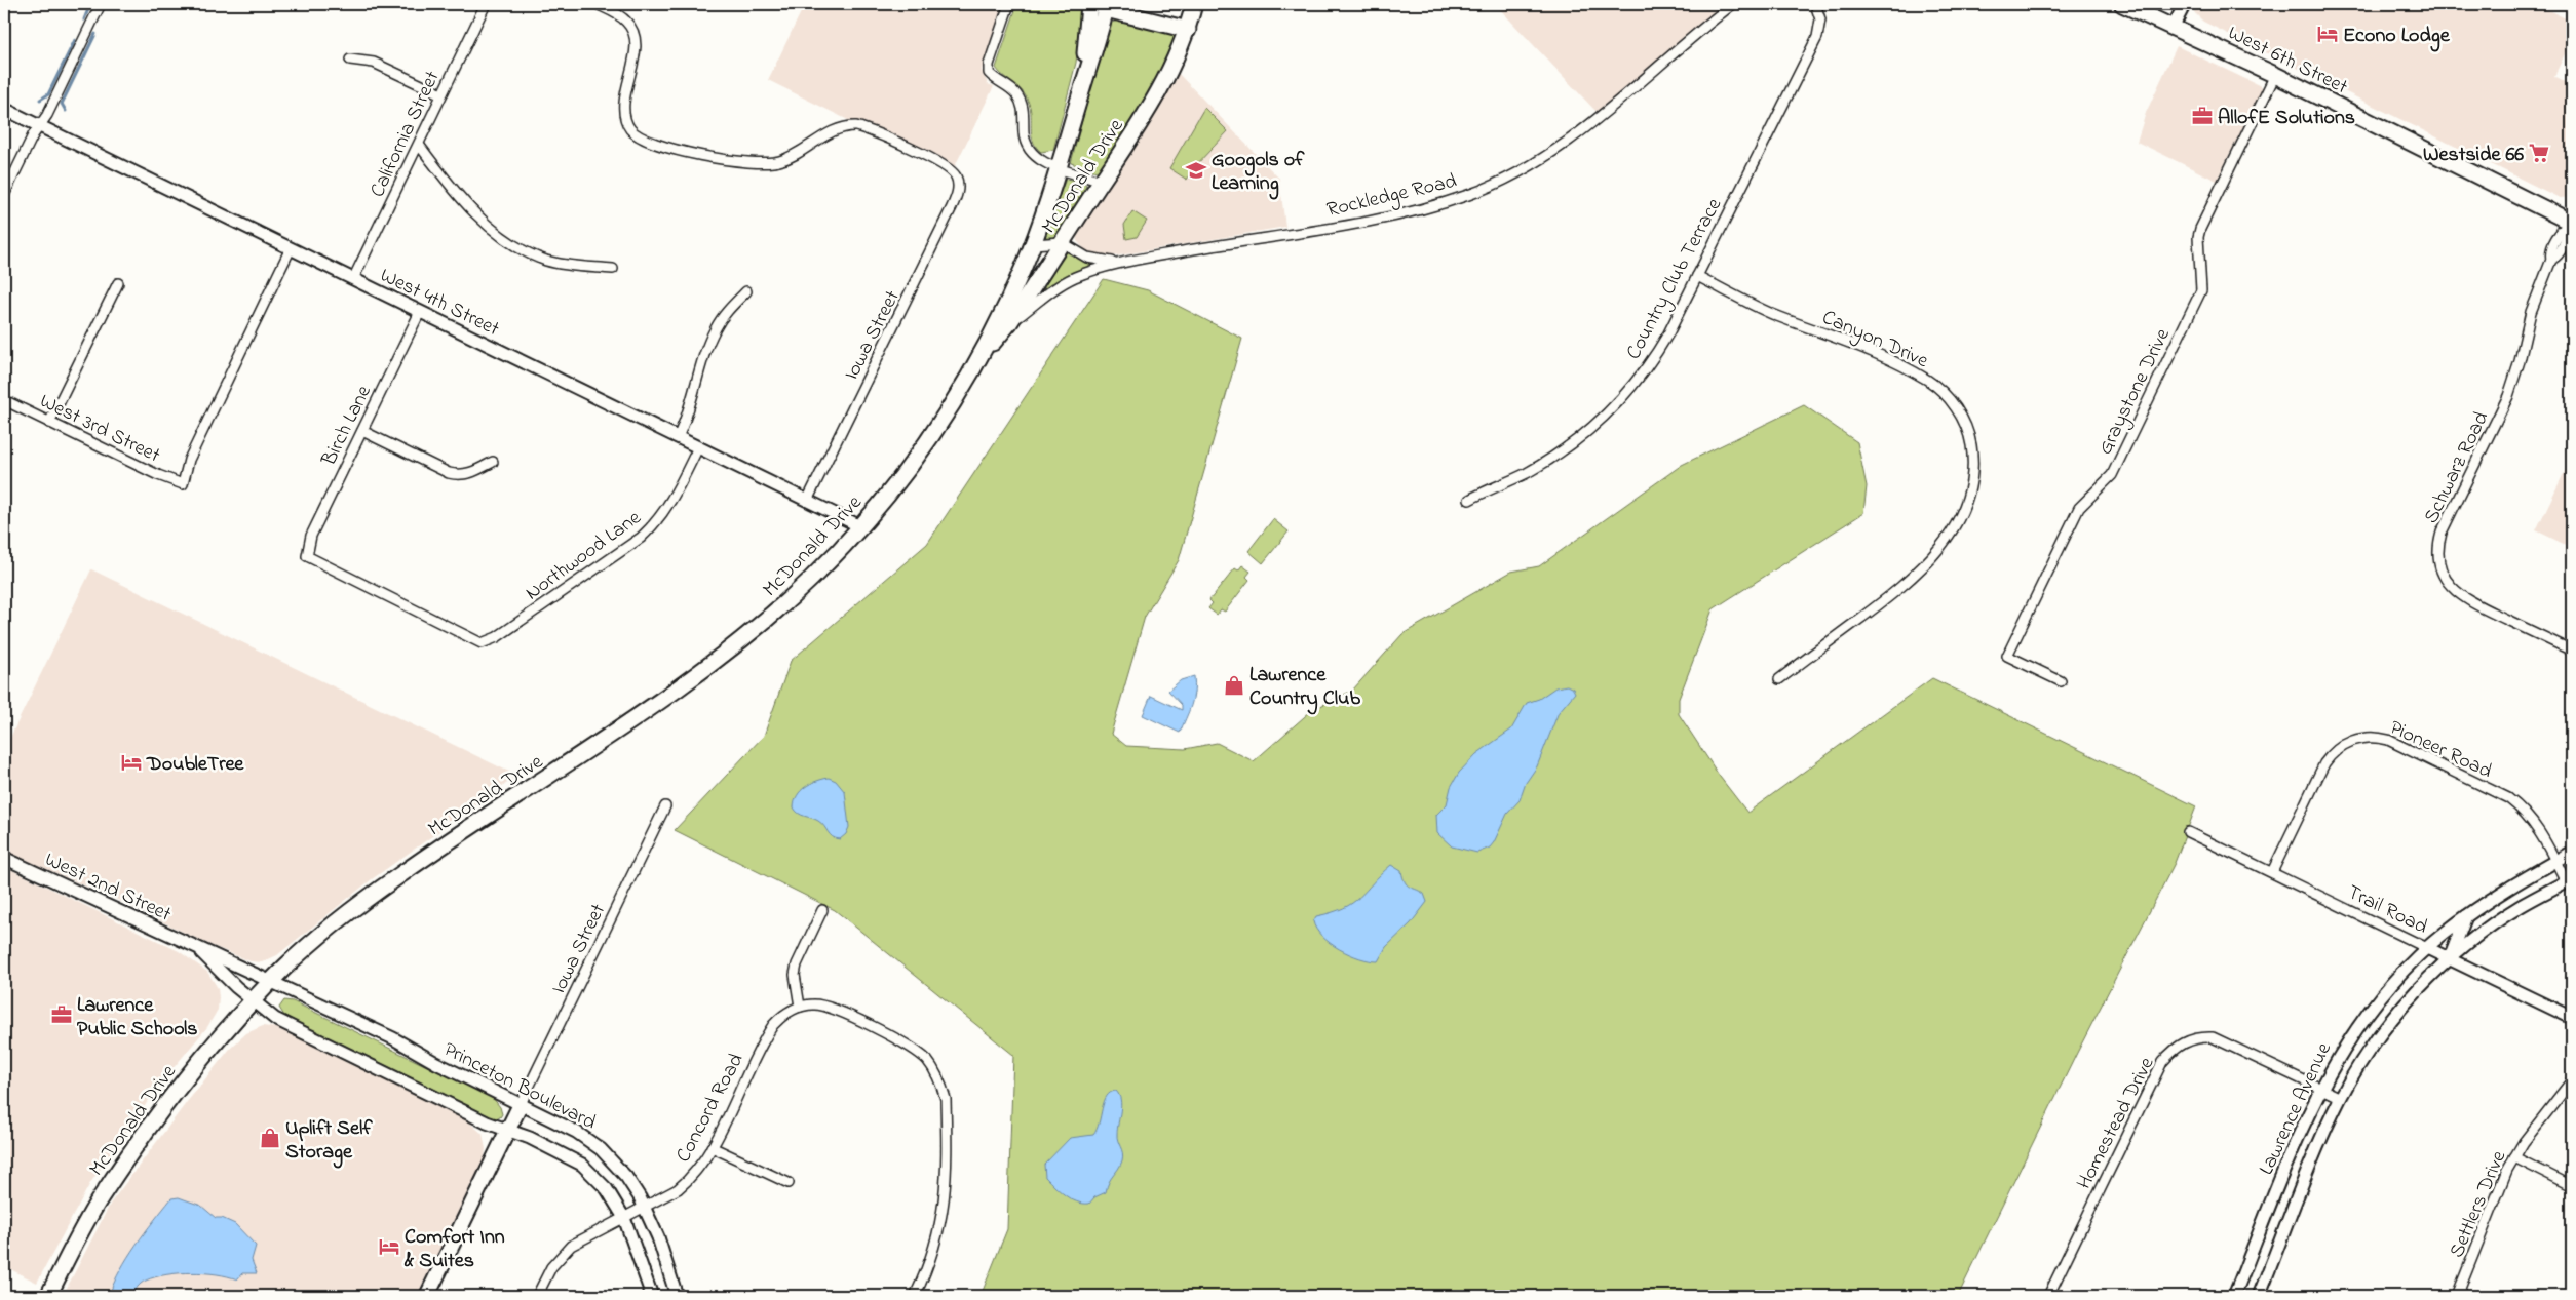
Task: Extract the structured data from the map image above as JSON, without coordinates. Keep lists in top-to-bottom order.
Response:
{
  "streets": {
    "main road": ["West 6th Street", "McDonald Drive"],
    "street": [
      "California Street",
      "Rockledge Road",
      "Country Club Terrace",
      "West 4th Street",
      "Iowa Street",
      "Canyon Drive",
      "Graystone Drive",
      "Birch Lane",
      "West 3rd Street",
      "Schwarz Road",
      "Northwood Lane",
      "Pioneer Road",
      "West 2nd Street",
      "Trail Road",
      "Princeton Boulevard",
      "Concord Road",
      "Lawrence Avenue",
      "Homestead Drive",
      "Settlers Drive"
    ]
  },
  "crossings": [
    ["West 6th Street", "Graystone Drive"],
    ["West 6th Street", "Schwarz Road"],
    ["California Street", "West 4th Street"],
    ["McDonald Drive", "West 4th Street"],
    ["McDonald Drive", "West 2nd Street"],
    ["McDonald Drive", "Princeton Boulevard"],
    ["Country Club Terrace", "Canyon Drive"],
    ["West 4th Street", "Iowa Street"],
    ["West 4th Street", "Birch Lane"],
    ["West 4th Street", "West 3rd Street"],
    ["West 4th Street", "Northwood Lane"],
    ["Iowa Street", "Princeton Boulevard"],
    ["Birch Lane", "Northwood Lane"],
    ["Pioneer Road", "Trail Road"],
    ["Pioneer Road", "Lawrence Avenue"],
    ["West 2nd Street", "Princeton Boulevard"],
    ["Trail Road", "Lawrence Avenue"],
    ["Princeton Boulevard", "Concord Road"],
    ["Lawrence Avenue", "Homestead Drive"]
  ],
  "places": {
    "hotel": ["Econo Lodge", "DoubleTree", "Comfort Inn & Suites"],
    "office": ["AllofE Solutions", "Lawrence Public Schools"],
    "supermarket": ["Westside 66"],
    "school or university": ["Googols of Learning"],
    "shop": ["Lawrence Country Club", "Uplift Self Storage"]
  }
}
